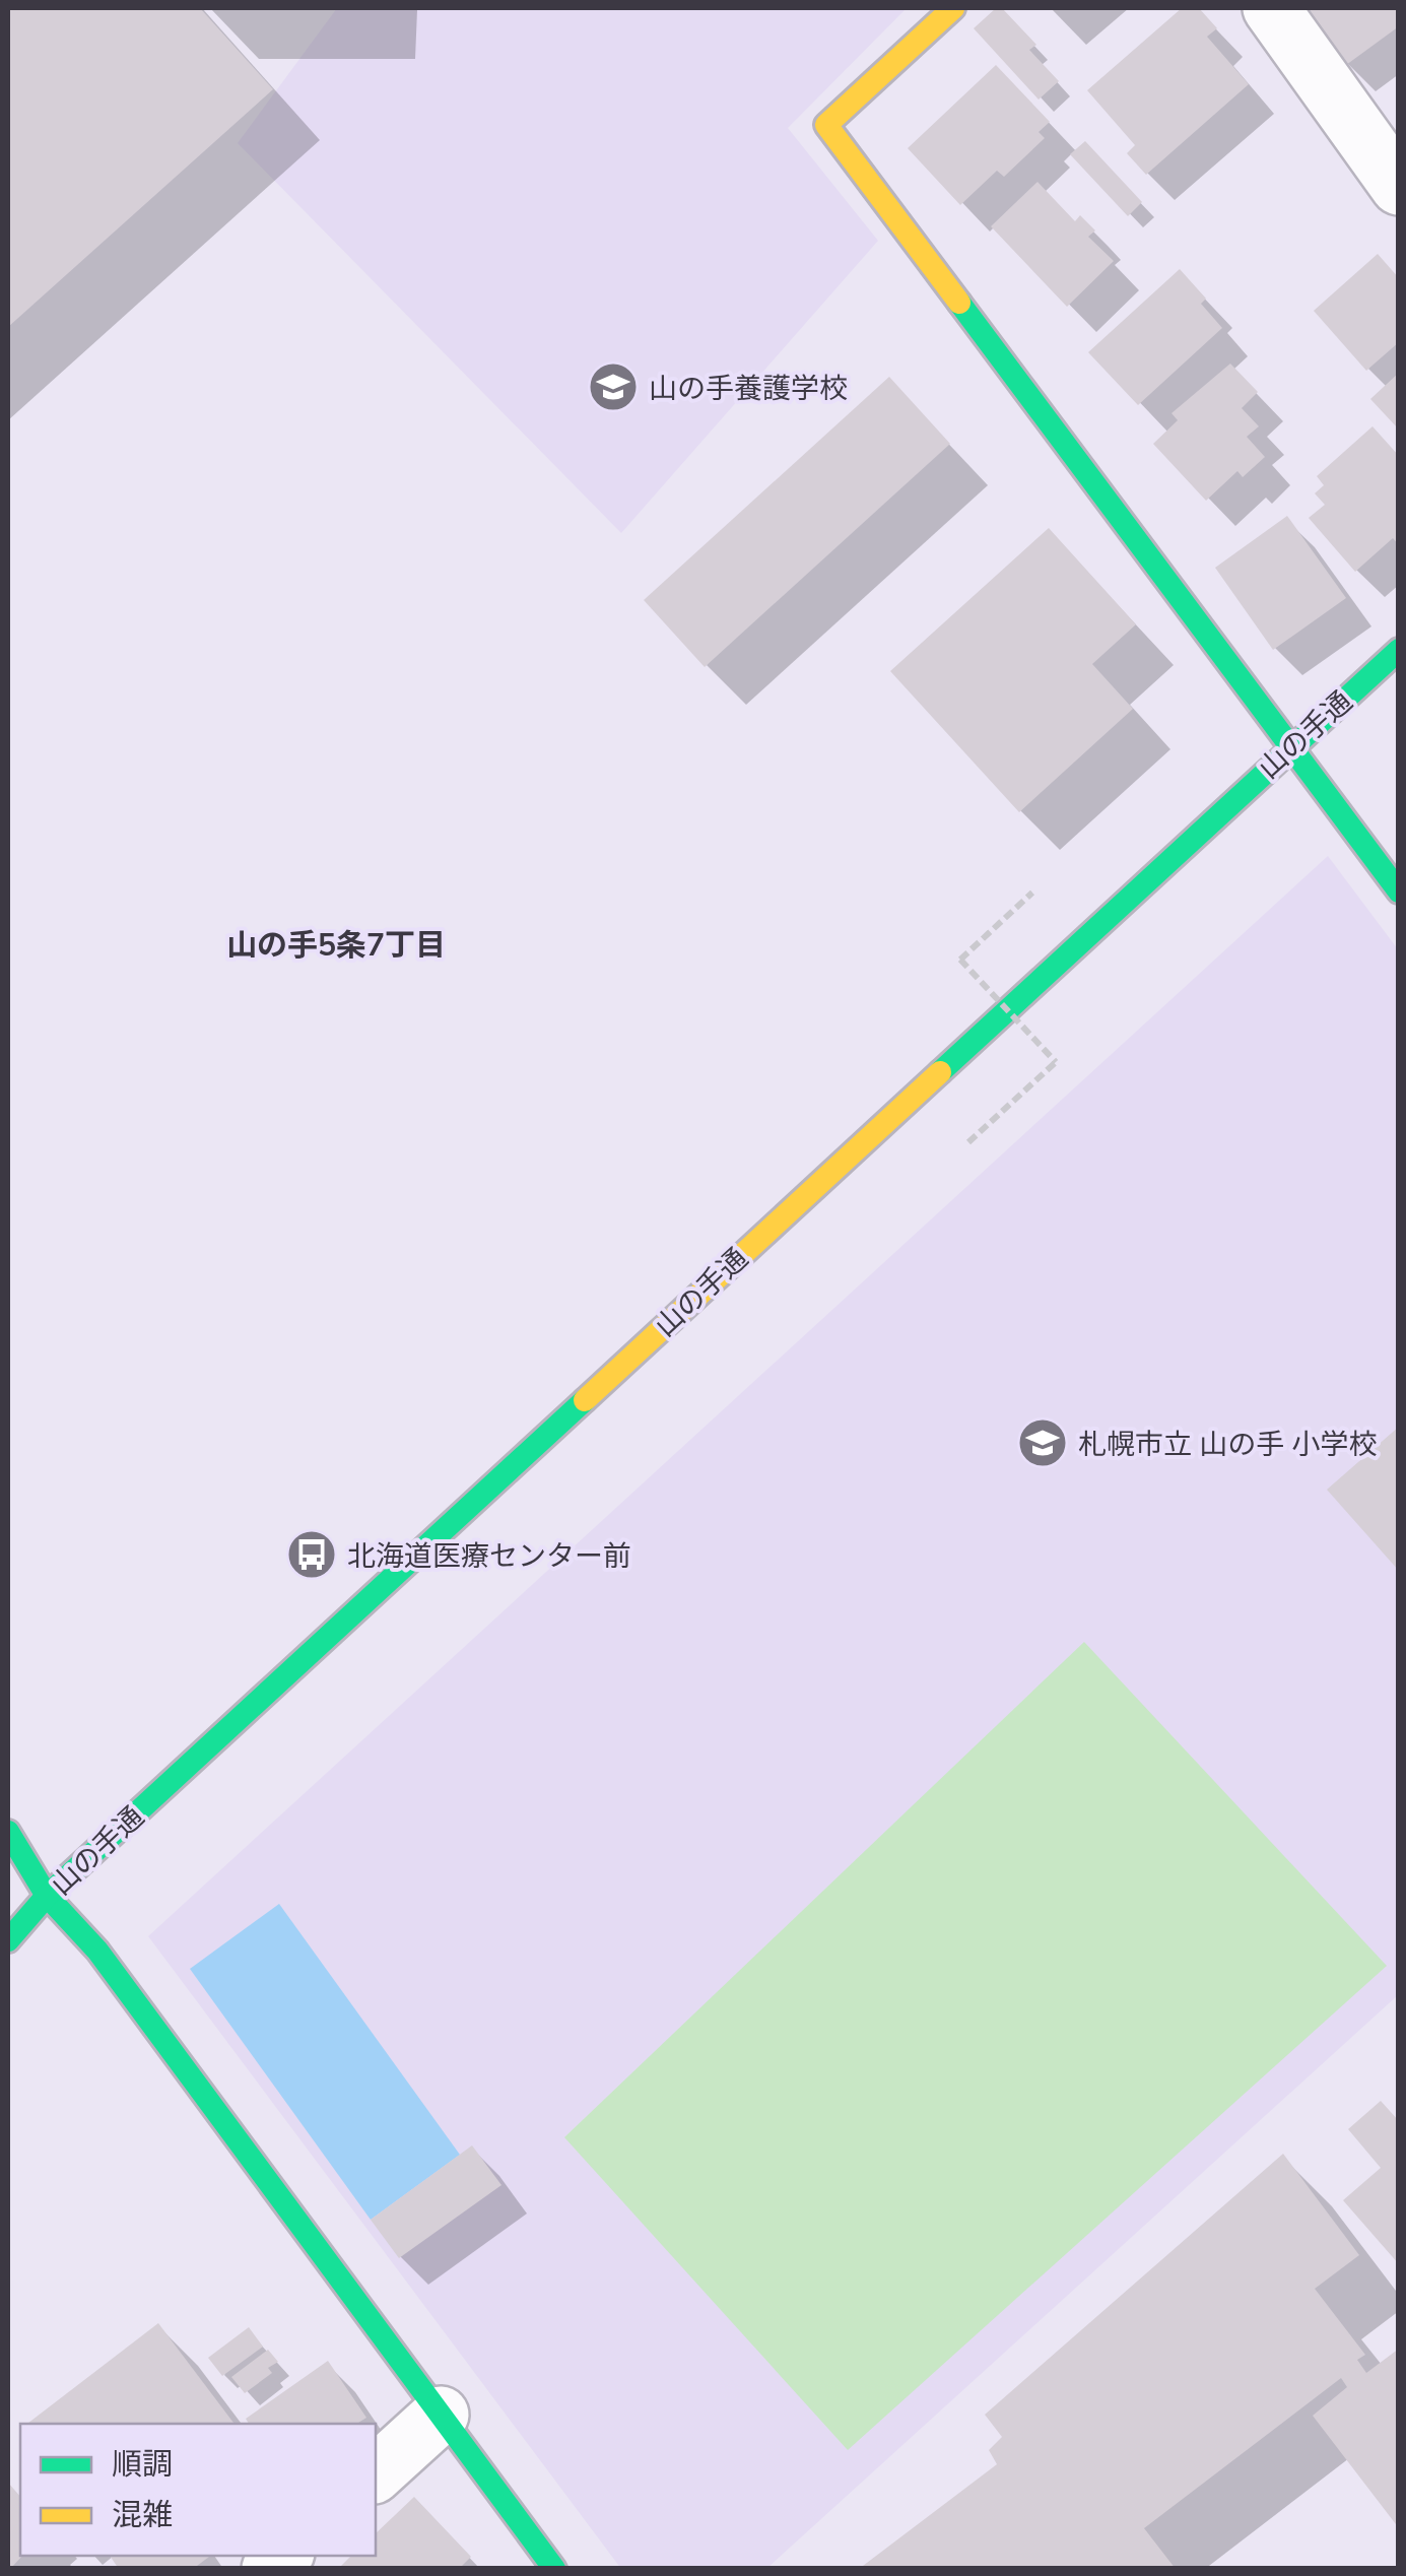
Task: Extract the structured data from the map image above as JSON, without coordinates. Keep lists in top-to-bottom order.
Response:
{
  "streets": {
    "street": ["山の手通"]
  },
  "districts": ["山の手5条7丁目"],
  "places": {
    "school or university": ["山の手養護学校", "札幌市立 山の手 小学校"],
    "bus stop": ["北海道医療センター前"]
  },
  "legend": ["順調", "混雑"]
}
